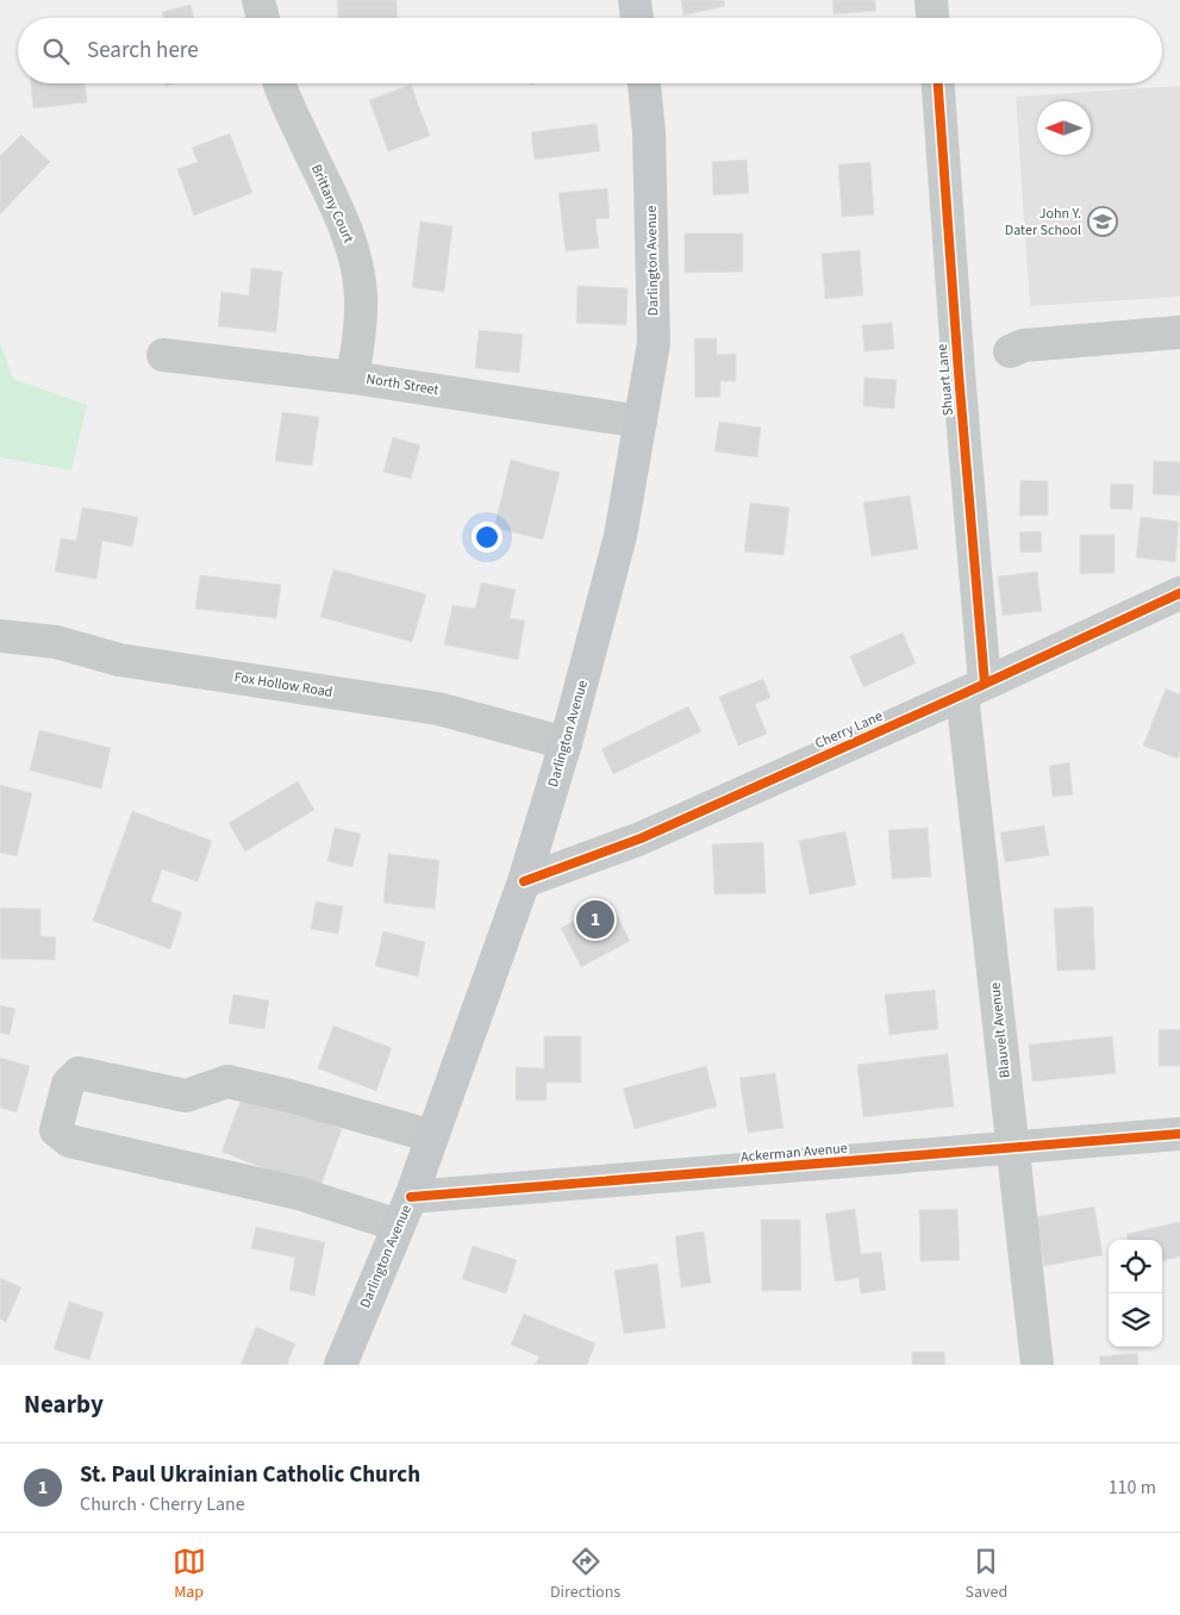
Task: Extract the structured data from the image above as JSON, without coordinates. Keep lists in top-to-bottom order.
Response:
{
  "streets": {
    "main road": ["Darlington Avenue"],
    "street": [
      "Brittany Court",
      "Shuart Lane",
      "North Street",
      "Fox Hollow Road",
      "Cherry Lane",
      "Blauvelt Avenue",
      "Ackerman Avenue"
    ]
  },
  "crossings": [
    ["Brittany Court", "North Street"],
    ["Darlington Avenue", "North Street"],
    ["Darlington Avenue", "Fox Hollow Road"],
    ["Darlington Avenue", "Cherry Lane"],
    ["Darlington Avenue", "Ackerman Avenue"],
    ["Shuart Lane", "Cherry Lane"],
    ["Shuart Lane", "Blauvelt Avenue"],
    ["Cherry Lane", "Blauvelt Avenue"],
    ["Blauvelt Avenue", "Ackerman Avenue"]
  ],
  "places": {
    "school or university": ["John Y. Dater School"]
  },
  "north": "left",
  "page": {
    "search": "Search here",
    "pins": "1",
    "heading": "Nearby",
    "list": [
      {
        "mark": "1",
        "name": "St. Paul Ukrainian Catholic Church",
        "note": "Church · Cherry Lane",
        "value": "110 m"
      }
    ],
    "nav": ["Map", "Directions", "Saved"]
  }
}
